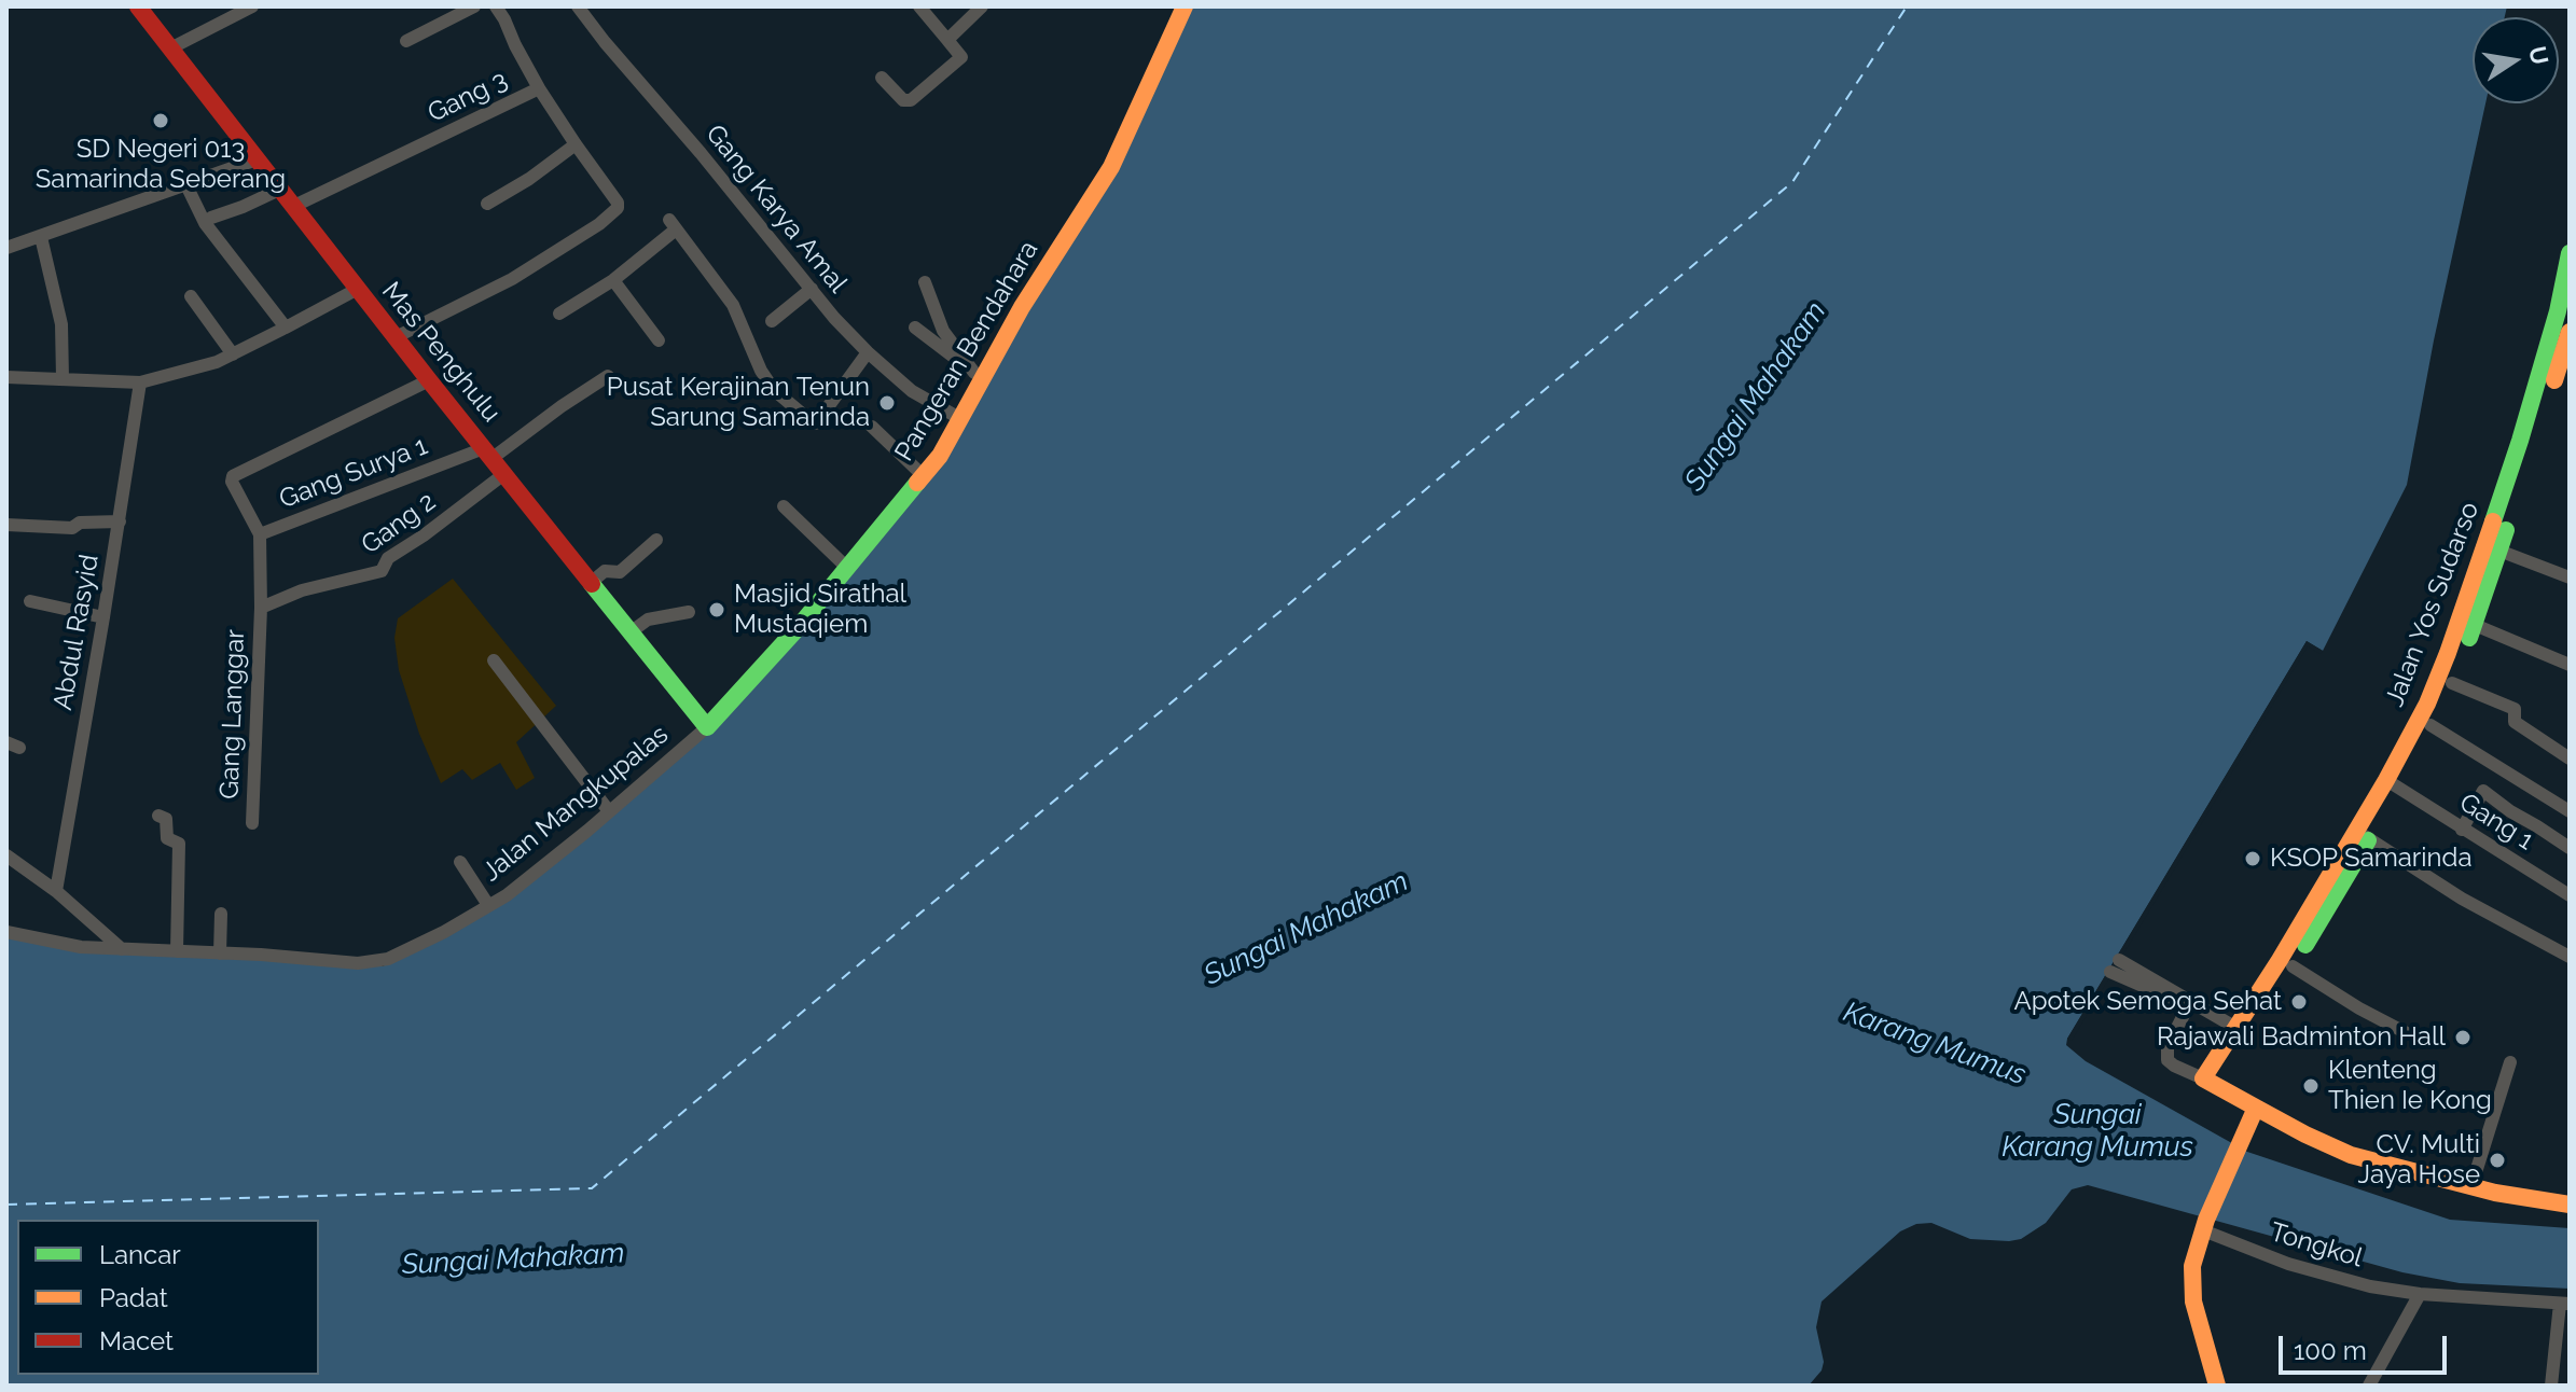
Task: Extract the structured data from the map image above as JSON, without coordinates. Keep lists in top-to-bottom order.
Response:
{
  "streets": {
    "main road": ["Pangeran Bendahara", "Mas Penghulu", "Jalan Yos Sudarso"],
    "street": [
      "Gang 3",
      "Gang Karya Amal",
      "Gang Surya 1",
      "Gang 2",
      "Abdul Rasyid",
      "Gang Langgar",
      "Jalan Mangkupalas",
      "Gang 1",
      "Tongkol"
    ]
  },
  "crossings": [
    ["Gang 3", "Mas Penghulu"],
    ["Gang Karya Amal", "Pangeran Bendahara"],
    ["Pangeran Bendahara", "Mas Penghulu"],
    ["Pangeran Bendahara", "Jalan Mangkupalas"],
    ["Mas Penghulu", "Gang Surya 1"],
    ["Mas Penghulu", "Gang 2"],
    ["Mas Penghulu", "Jalan Mangkupalas"],
    ["Gang Surya 1", "Gang 2"],
    ["Gang Surya 1", "Gang Langgar"],
    ["Gang 2", "Gang Langgar"],
    ["Jalan Yos Sudarso", "Gang 1"]
  ],
  "water": ["Sungai Mahakam", "Karang Mumus", "Sungai Karang Mumus"],
  "places": [
    "SD Negeri 013 Samarinda Seberang",
    "Pusat Kerajinan Tenun Sarung Samarinda",
    "Masjid Sirathal Mustaqiem",
    "KSOP Samarinda",
    "Apotek Semoga Sehat",
    "Rajawali Badminton Hall",
    "Klenteng Thien Ie Kong",
    "CV. Multi Jaya Hose"
  ],
  "legend": ["Lancar", "Padat", "Macet"],
  "scale_bar": "100 m",
  "north": "right"
}
